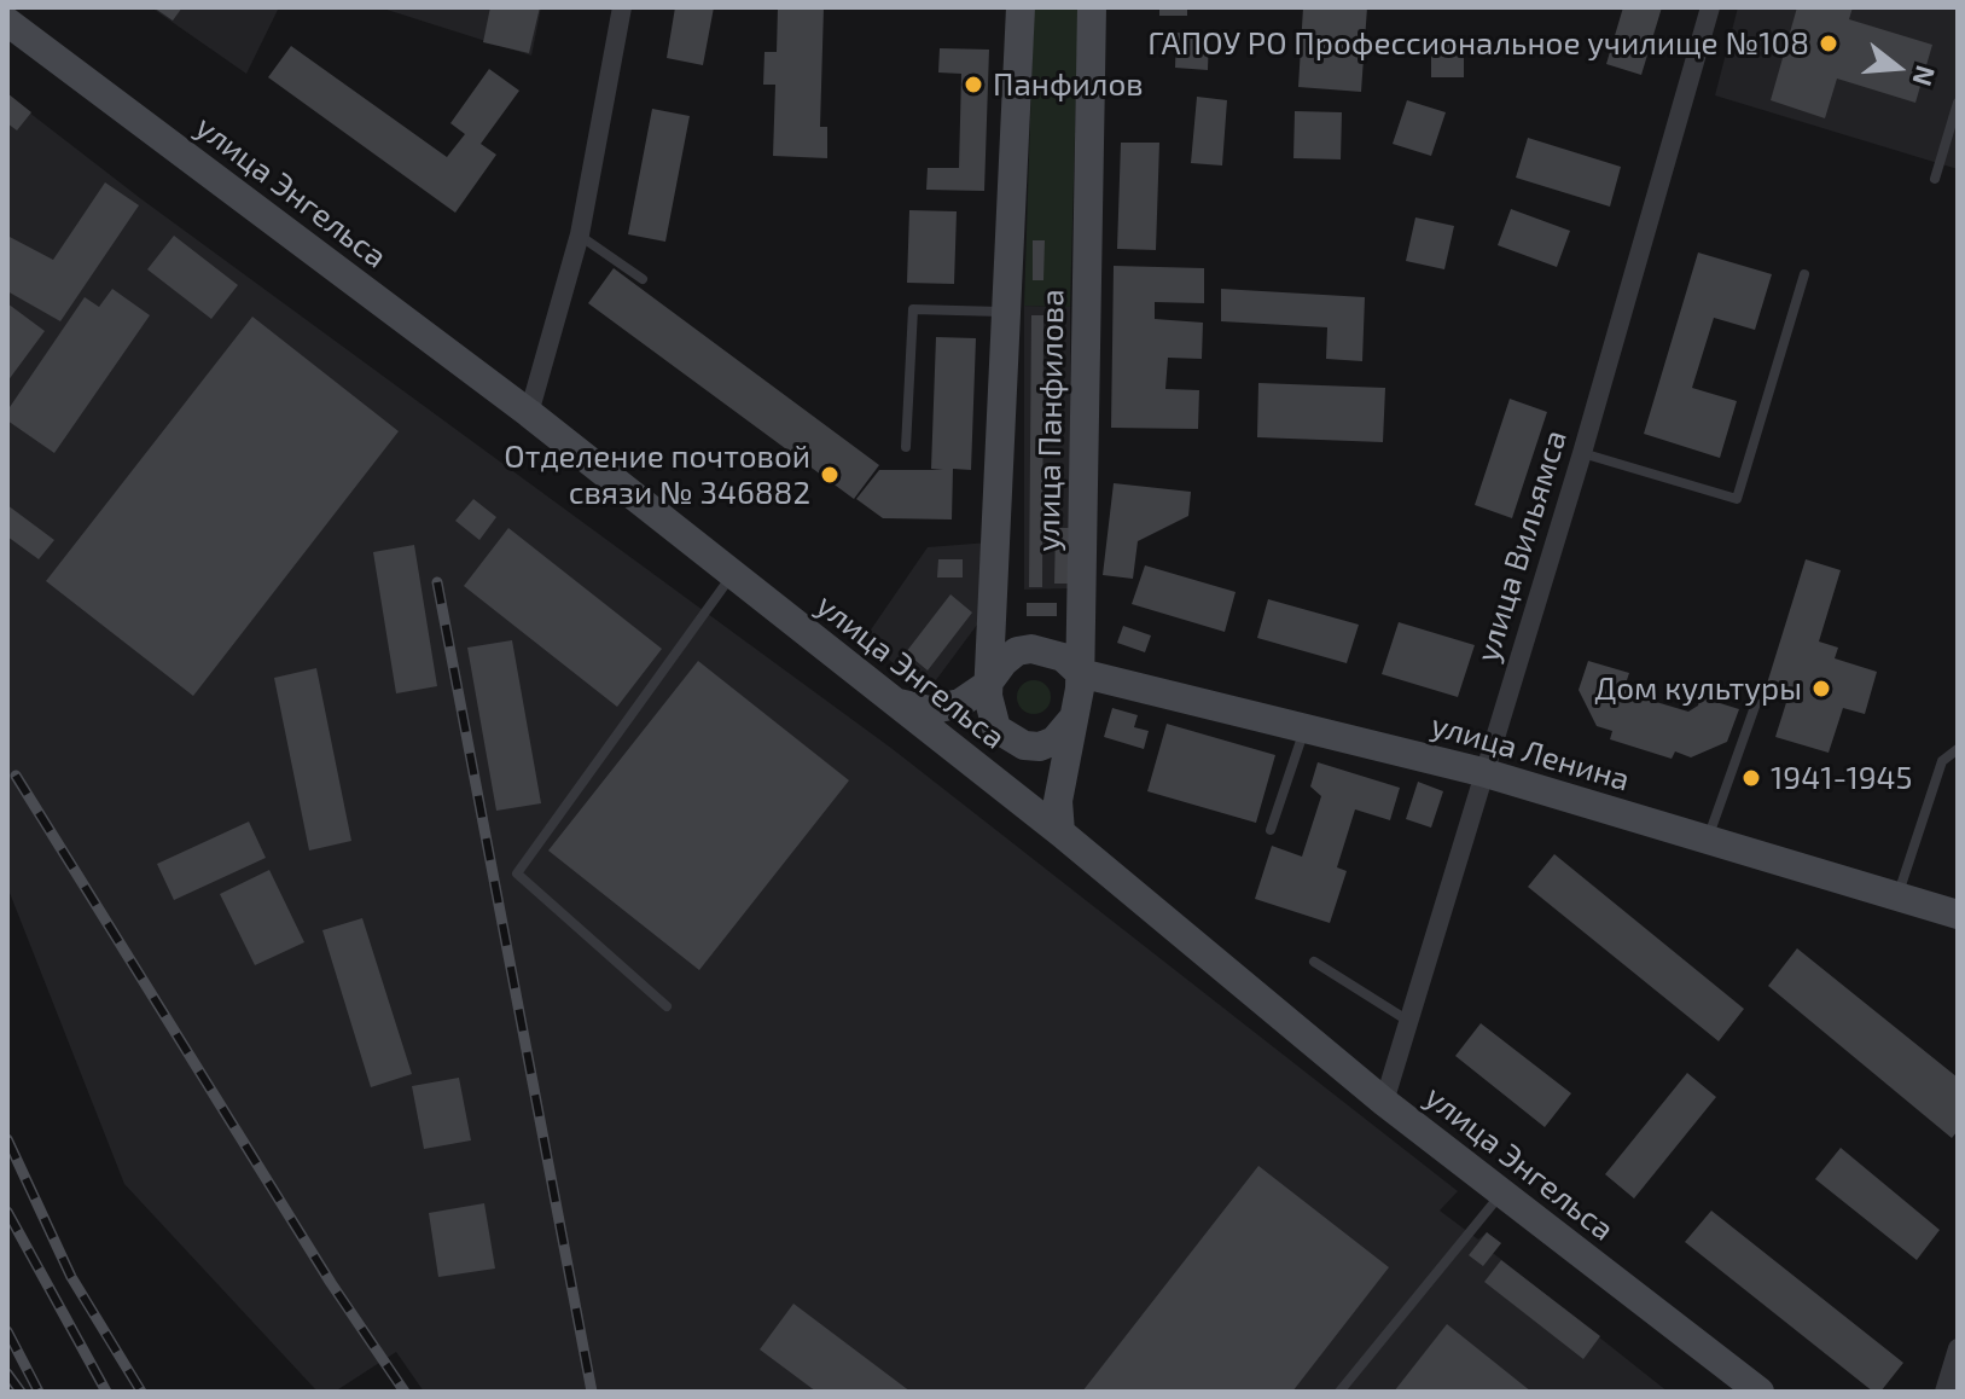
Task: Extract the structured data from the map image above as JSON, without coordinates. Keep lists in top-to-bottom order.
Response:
{
  "streets": {
    "street": [
      "улица Энгельса",
      "улица Панфилова",
      "улица Вильямса",
      "улица Ленина"
    ]
  },
  "crossings": [
    ["улица Энгельса", "улица Панфилова"],
    ["улица Энгельса", "улица Вильямса"],
    ["улица Панфилова", "улица Ленина"],
    ["улица Вильямса", "улица Ленина"]
  ],
  "places": [
    "ГАПОУ РО Профессиональное училище №108",
    "Панфилов",
    "Отделение почтовой связи № 346882",
    "Дом культуры",
    "1941-1945"
  ],
  "north": "right"
}
